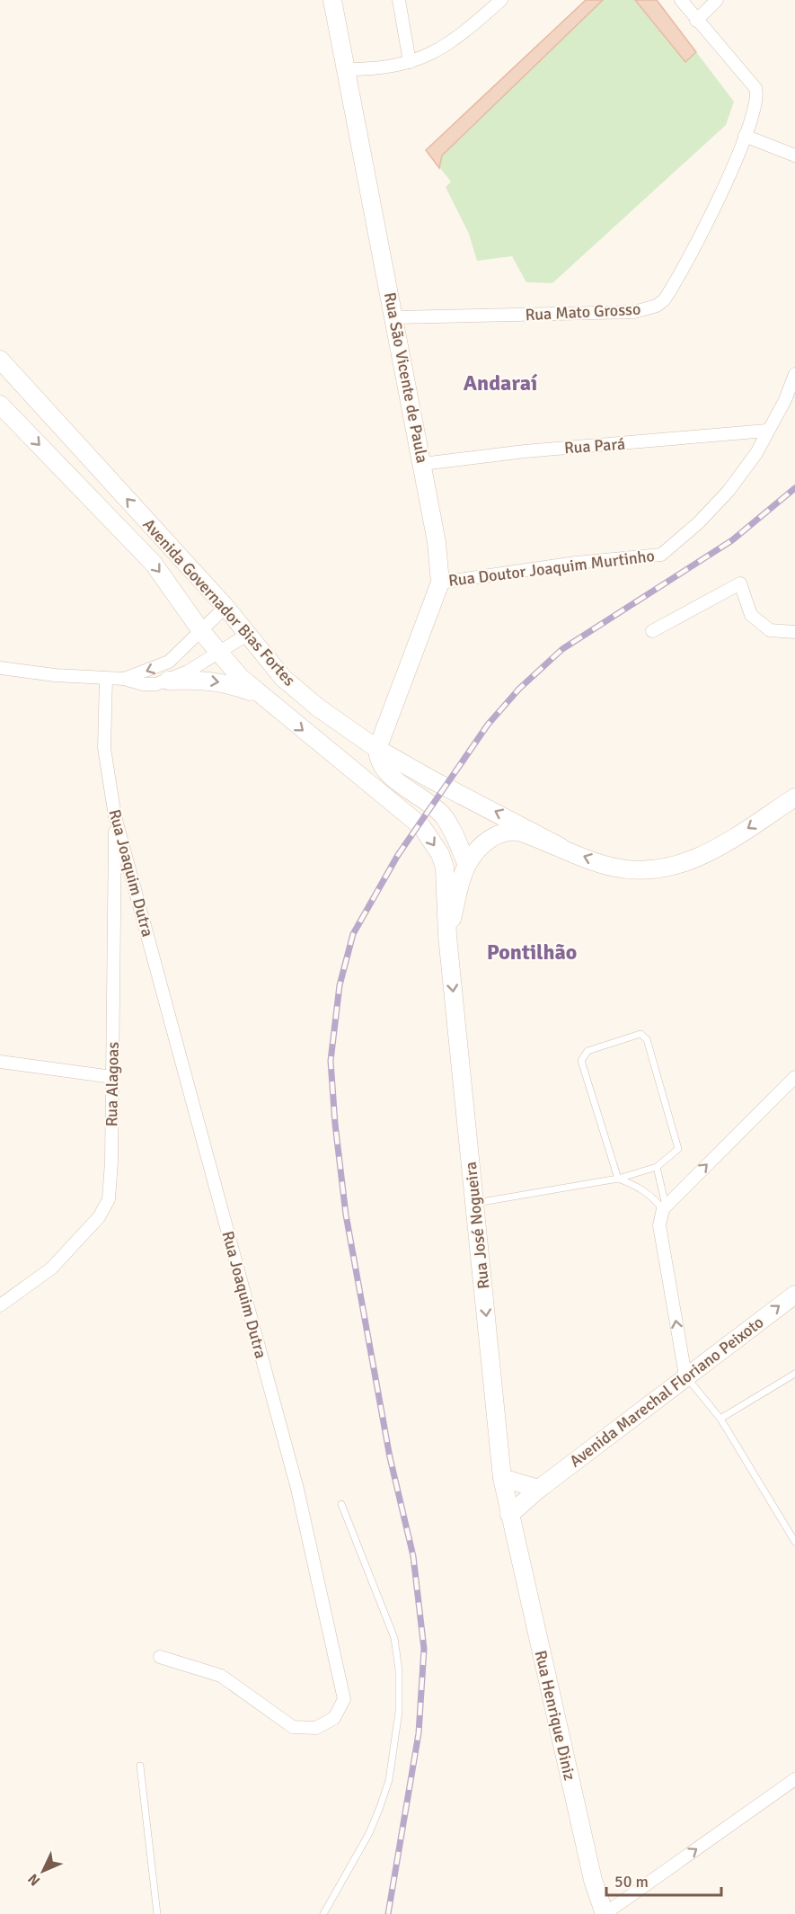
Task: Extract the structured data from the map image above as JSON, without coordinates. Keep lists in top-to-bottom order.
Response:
{
  "streets": {
    "main road": [
      "Rua São Vicente de Paula",
      "Avenida Governador Bias Fortes",
      "Rua José Nogueira",
      "Avenida Marechal Floriano Peixoto",
      "Rua Henrique Diniz"
    ],
    "street": [
      "Rua Mato Grosso",
      "Rua Pará",
      "Rua Doutor Joaquim Murtinho",
      "Rua Joaquim Dutra",
      "Rua Alagoas"
    ]
  },
  "crossings": [
    ["Rua Mato Grosso", "Rua São Vicente de Paula"],
    ["Rua São Vicente de Paula", "Rua Pará"],
    ["Rua São Vicente de Paula", "Rua Doutor Joaquim Murtinho"],
    ["Rua São Vicente de Paula", "Avenida Governador Bias Fortes"],
    ["Rua Pará", "Rua Doutor Joaquim Murtinho"],
    ["Avenida Governador Bias Fortes", "Rua José Nogueira"],
    ["Rua Joaquim Dutra", "Rua Alagoas"],
    ["Rua José Nogueira", "Avenida Marechal Floriano Peixoto"],
    ["Rua José Nogueira", "Rua Henrique Diniz"],
    ["Avenida Marechal Floriano Peixoto", "Rua Henrique Diniz"]
  ],
  "one_way": ["Rua José Nogueira", "Avenida Marechal Floriano Peixoto"],
  "districts": ["Andaraí", "Pontilhão"],
  "scale_bar": "50 m",
  "north": "bottom left"
}
